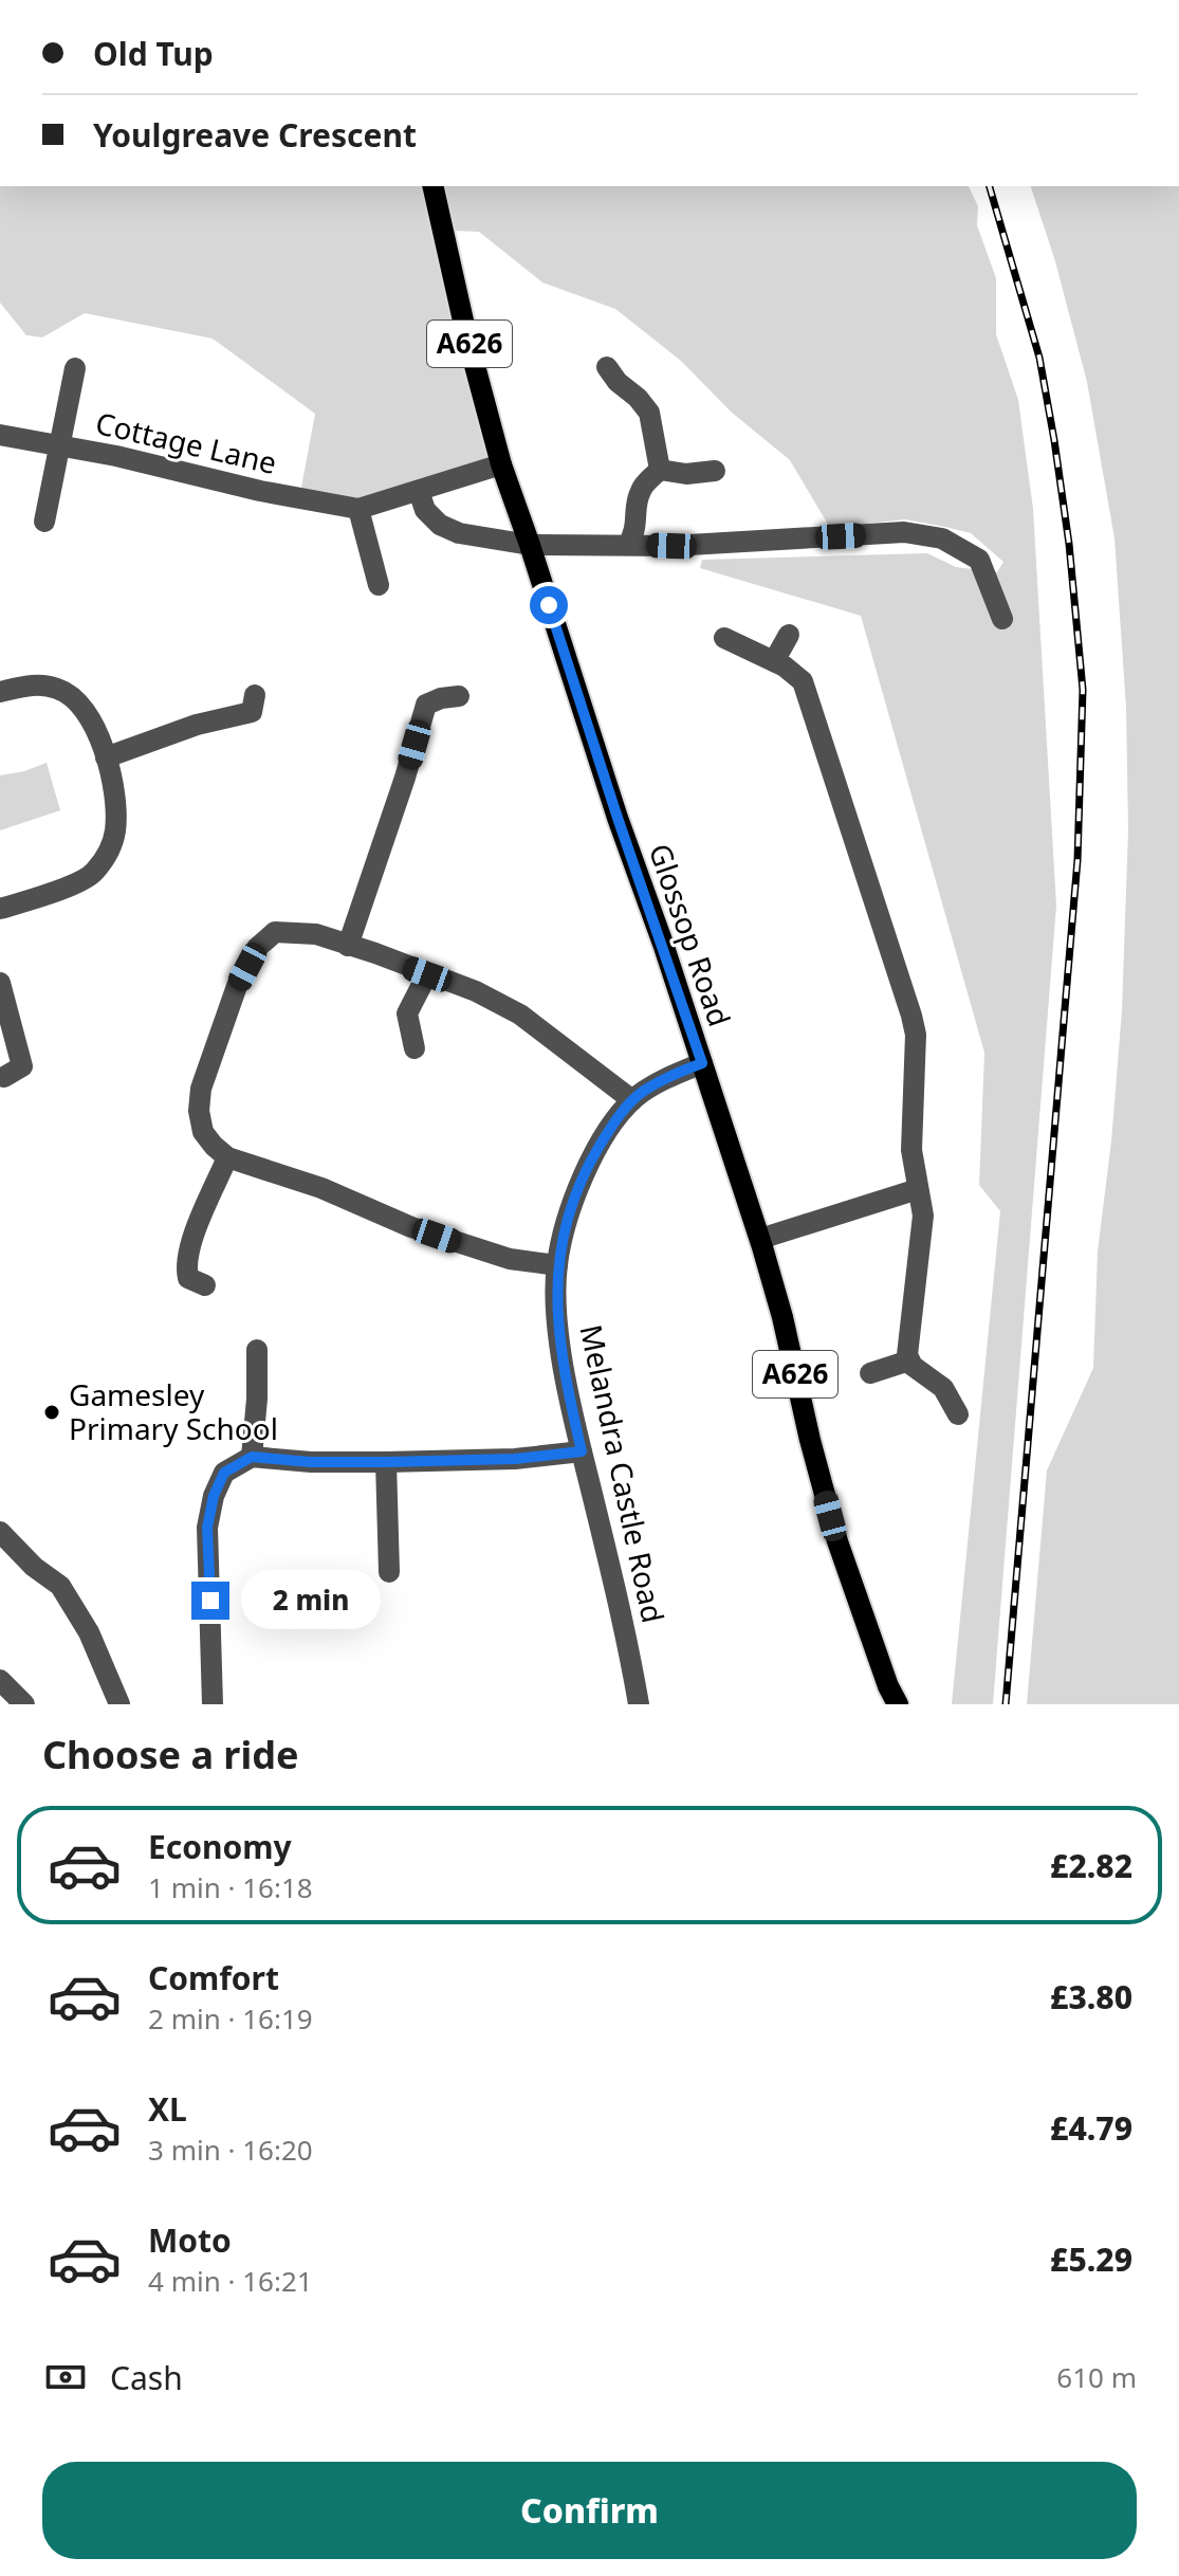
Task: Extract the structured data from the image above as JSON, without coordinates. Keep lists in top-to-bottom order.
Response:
{
  "streets": {
    "main road": ["A626", "Glossop Road"],
    "street": ["Cottage Lane", "Melandra Castle Road"]
  },
  "crossings": [
    ["Cottage Lane", "Glossop Road"],
    ["Glossop Road", "Melandra Castle Road"]
  ],
  "places": ["Gamesley Primary School"],
  "page": {
    "banner": ["Old Tup", "Youlgreave Crescent"],
    "bubble": "2 min",
    "heading": "Choose a ride",
    "list": [
      {
        "name": "Economy",
        "note": "1 min · 16:18",
        "value": "£2.82"
      },
      {
        "name": "Comfort",
        "note": "2 min · 16:19",
        "value": "£3.80"
      },
      {
        "name": "XL",
        "note": "3 min · 16:20",
        "value": "£4.79"
      },
      {
        "name": "Moto",
        "note": "4 min · 16:21",
        "value": "£5.29"
      }
    ],
    "pay": ["Cash", "610 m"],
    "buttons": "Confirm"
  }
}
